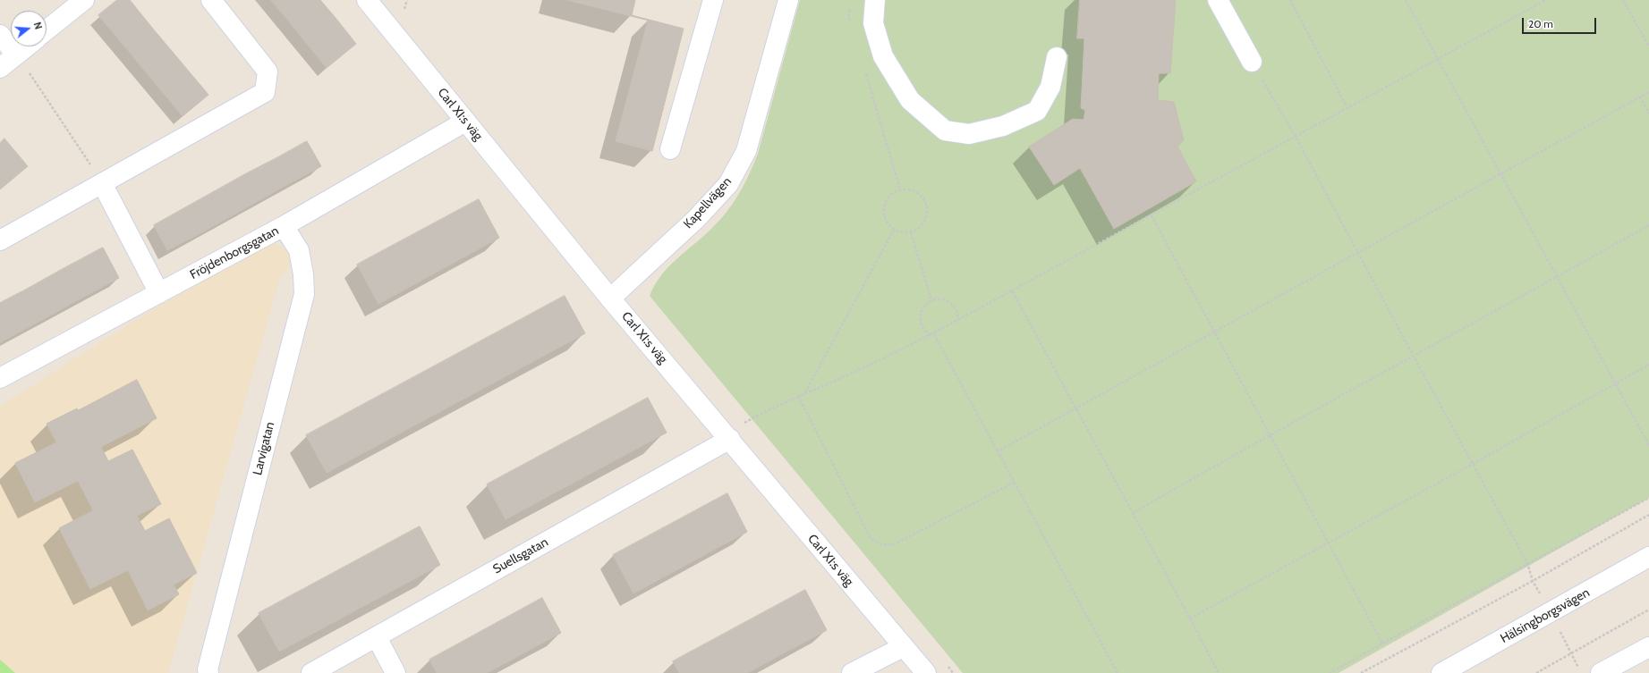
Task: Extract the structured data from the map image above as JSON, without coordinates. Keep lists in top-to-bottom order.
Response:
{
  "streets": {
    "street": [
      "Carl XI:s väg",
      "Kapellvägen",
      "Fröjdenborgsgatan",
      "Larvigatan",
      "Suellsgatan",
      "Hälsingborgsvägen"
    ]
  },
  "crossings": [
    ["Carl XI:s väg", "Kapellvägen"],
    ["Carl XI:s väg", "Fröjdenborgsgatan"],
    ["Carl XI:s väg", "Suellsgatan"],
    ["Fröjdenborgsgatan", "Larvigatan"]
  ],
  "scale_bar": "20 m",
  "north": "right"
}
